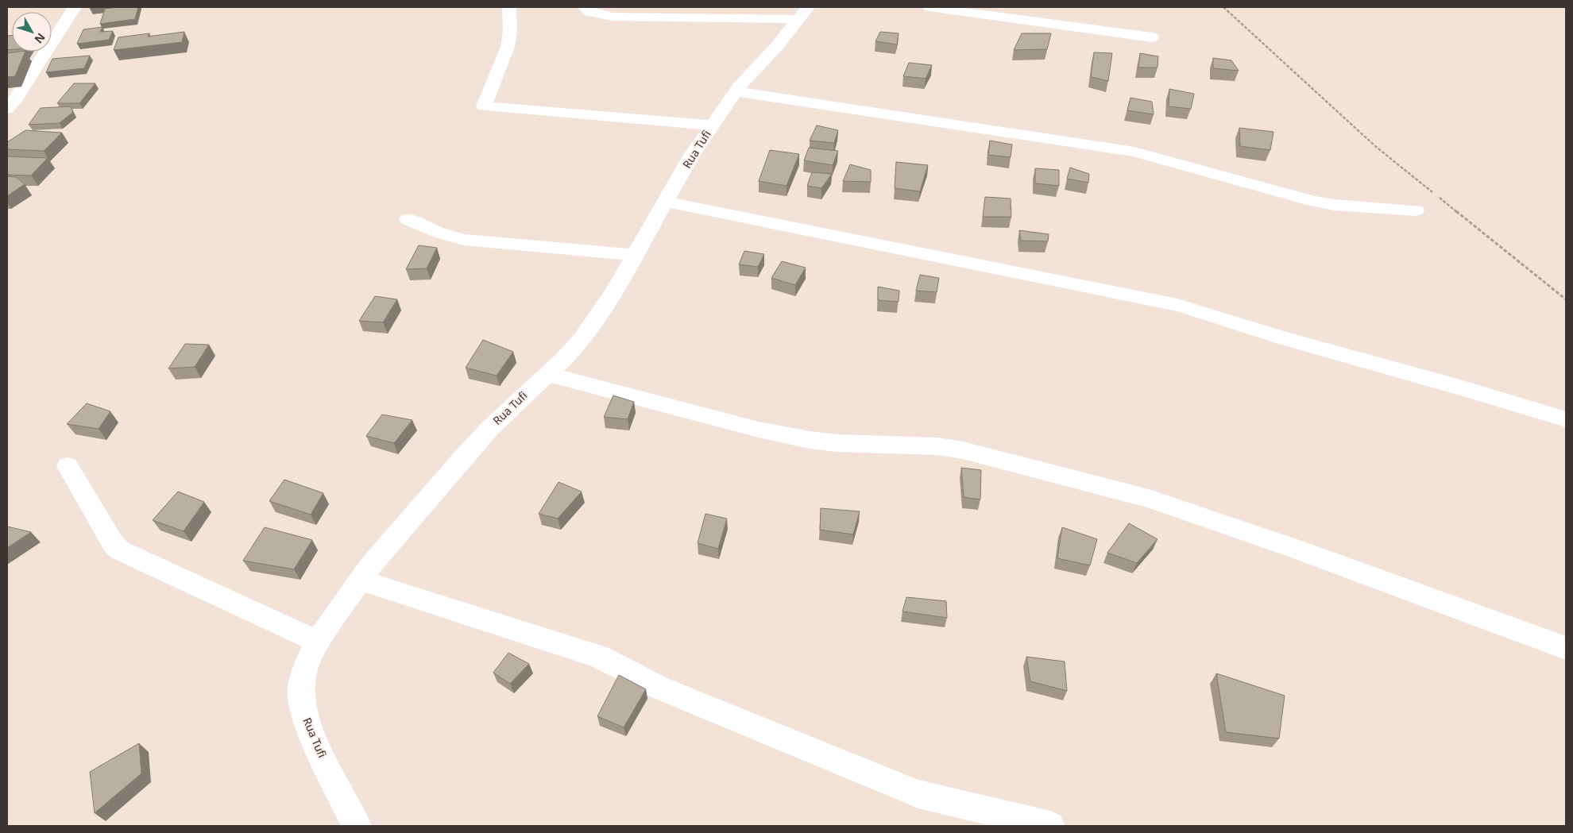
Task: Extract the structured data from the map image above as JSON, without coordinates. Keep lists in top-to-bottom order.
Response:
{
  "streets": {
    "street": ["Rua Tufi"]
  },
  "north": "bottom right"
}
